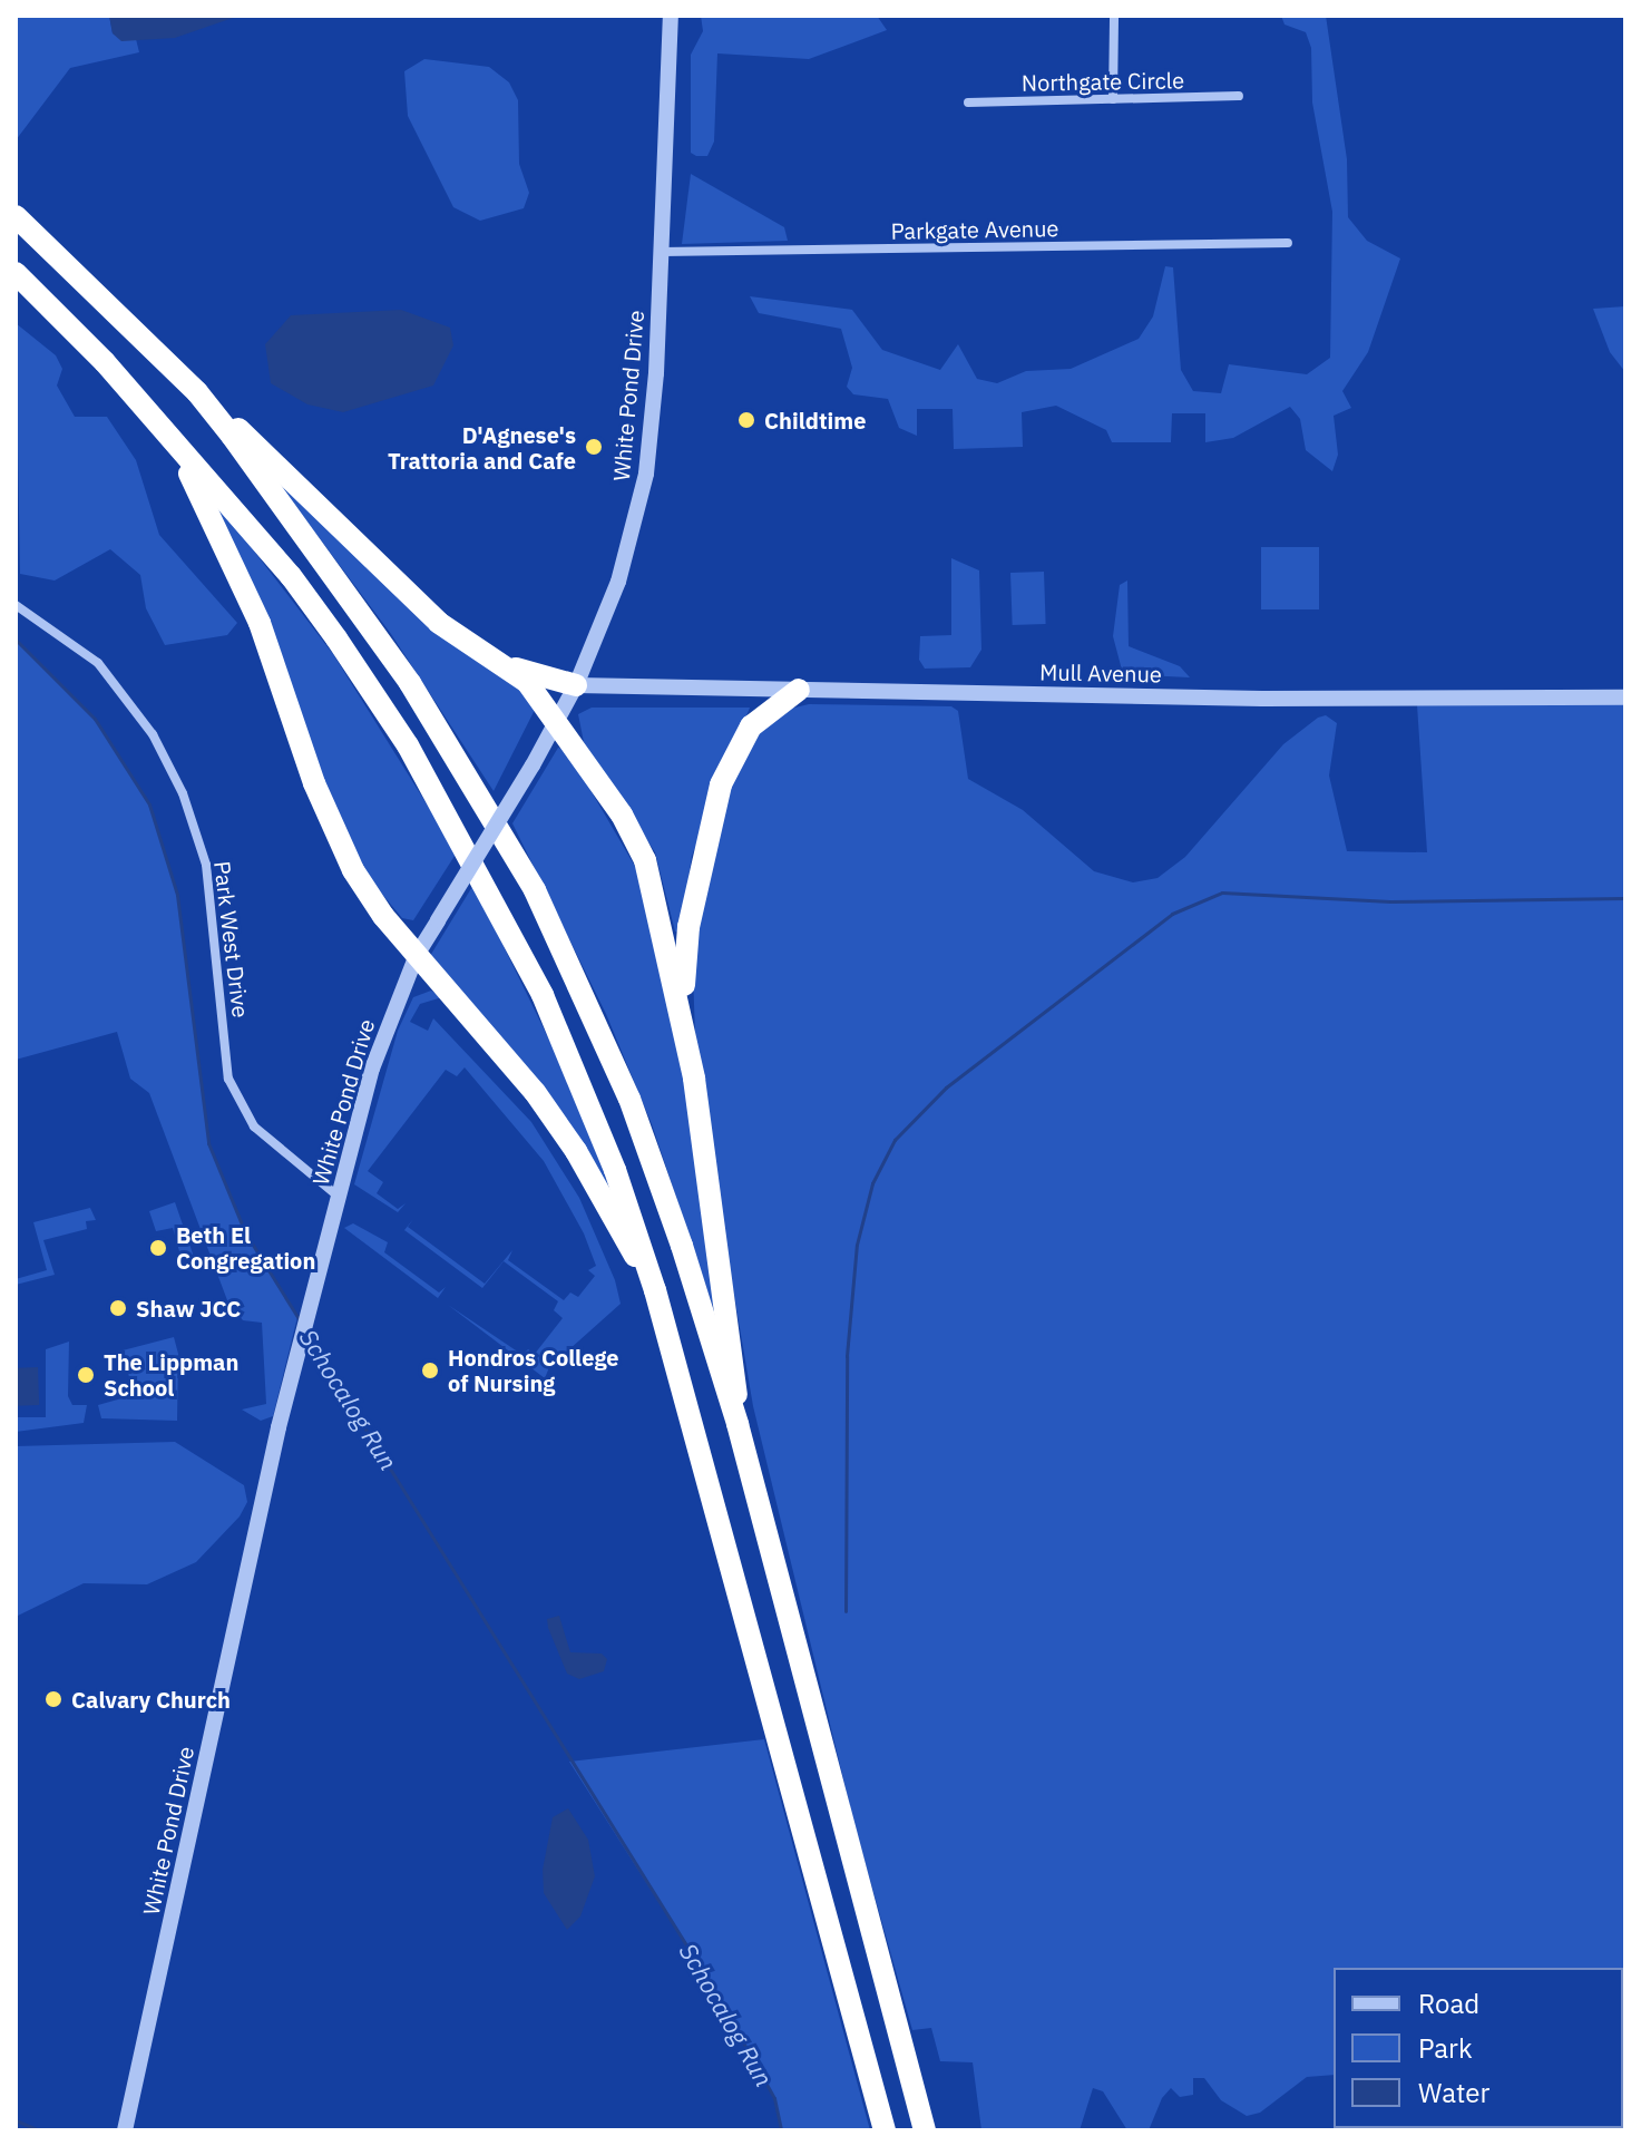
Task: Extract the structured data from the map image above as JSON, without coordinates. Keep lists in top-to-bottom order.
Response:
{
  "streets": {
    "street": [
      "Northgate Circle",
      "Parkgate Avenue",
      "White Pond Drive",
      "Mull Avenue",
      "Park West Drive"
    ]
  },
  "crossings": [
    ["Parkgate Avenue", "White Pond Drive"],
    ["White Pond Drive", "Mull Avenue"],
    ["White Pond Drive", "Park West Drive"]
  ],
  "water": ["Schocalog Run"],
  "places": [
    "Childtime",
    "D'Agnese's Trattoria and Cafe",
    "Beth El Congregation",
    "Shaw JCC",
    "Hondros College of Nursing",
    "The Lippman School",
    "Calvary Church"
  ],
  "legend": ["Road", "Park", "Water"]
}
